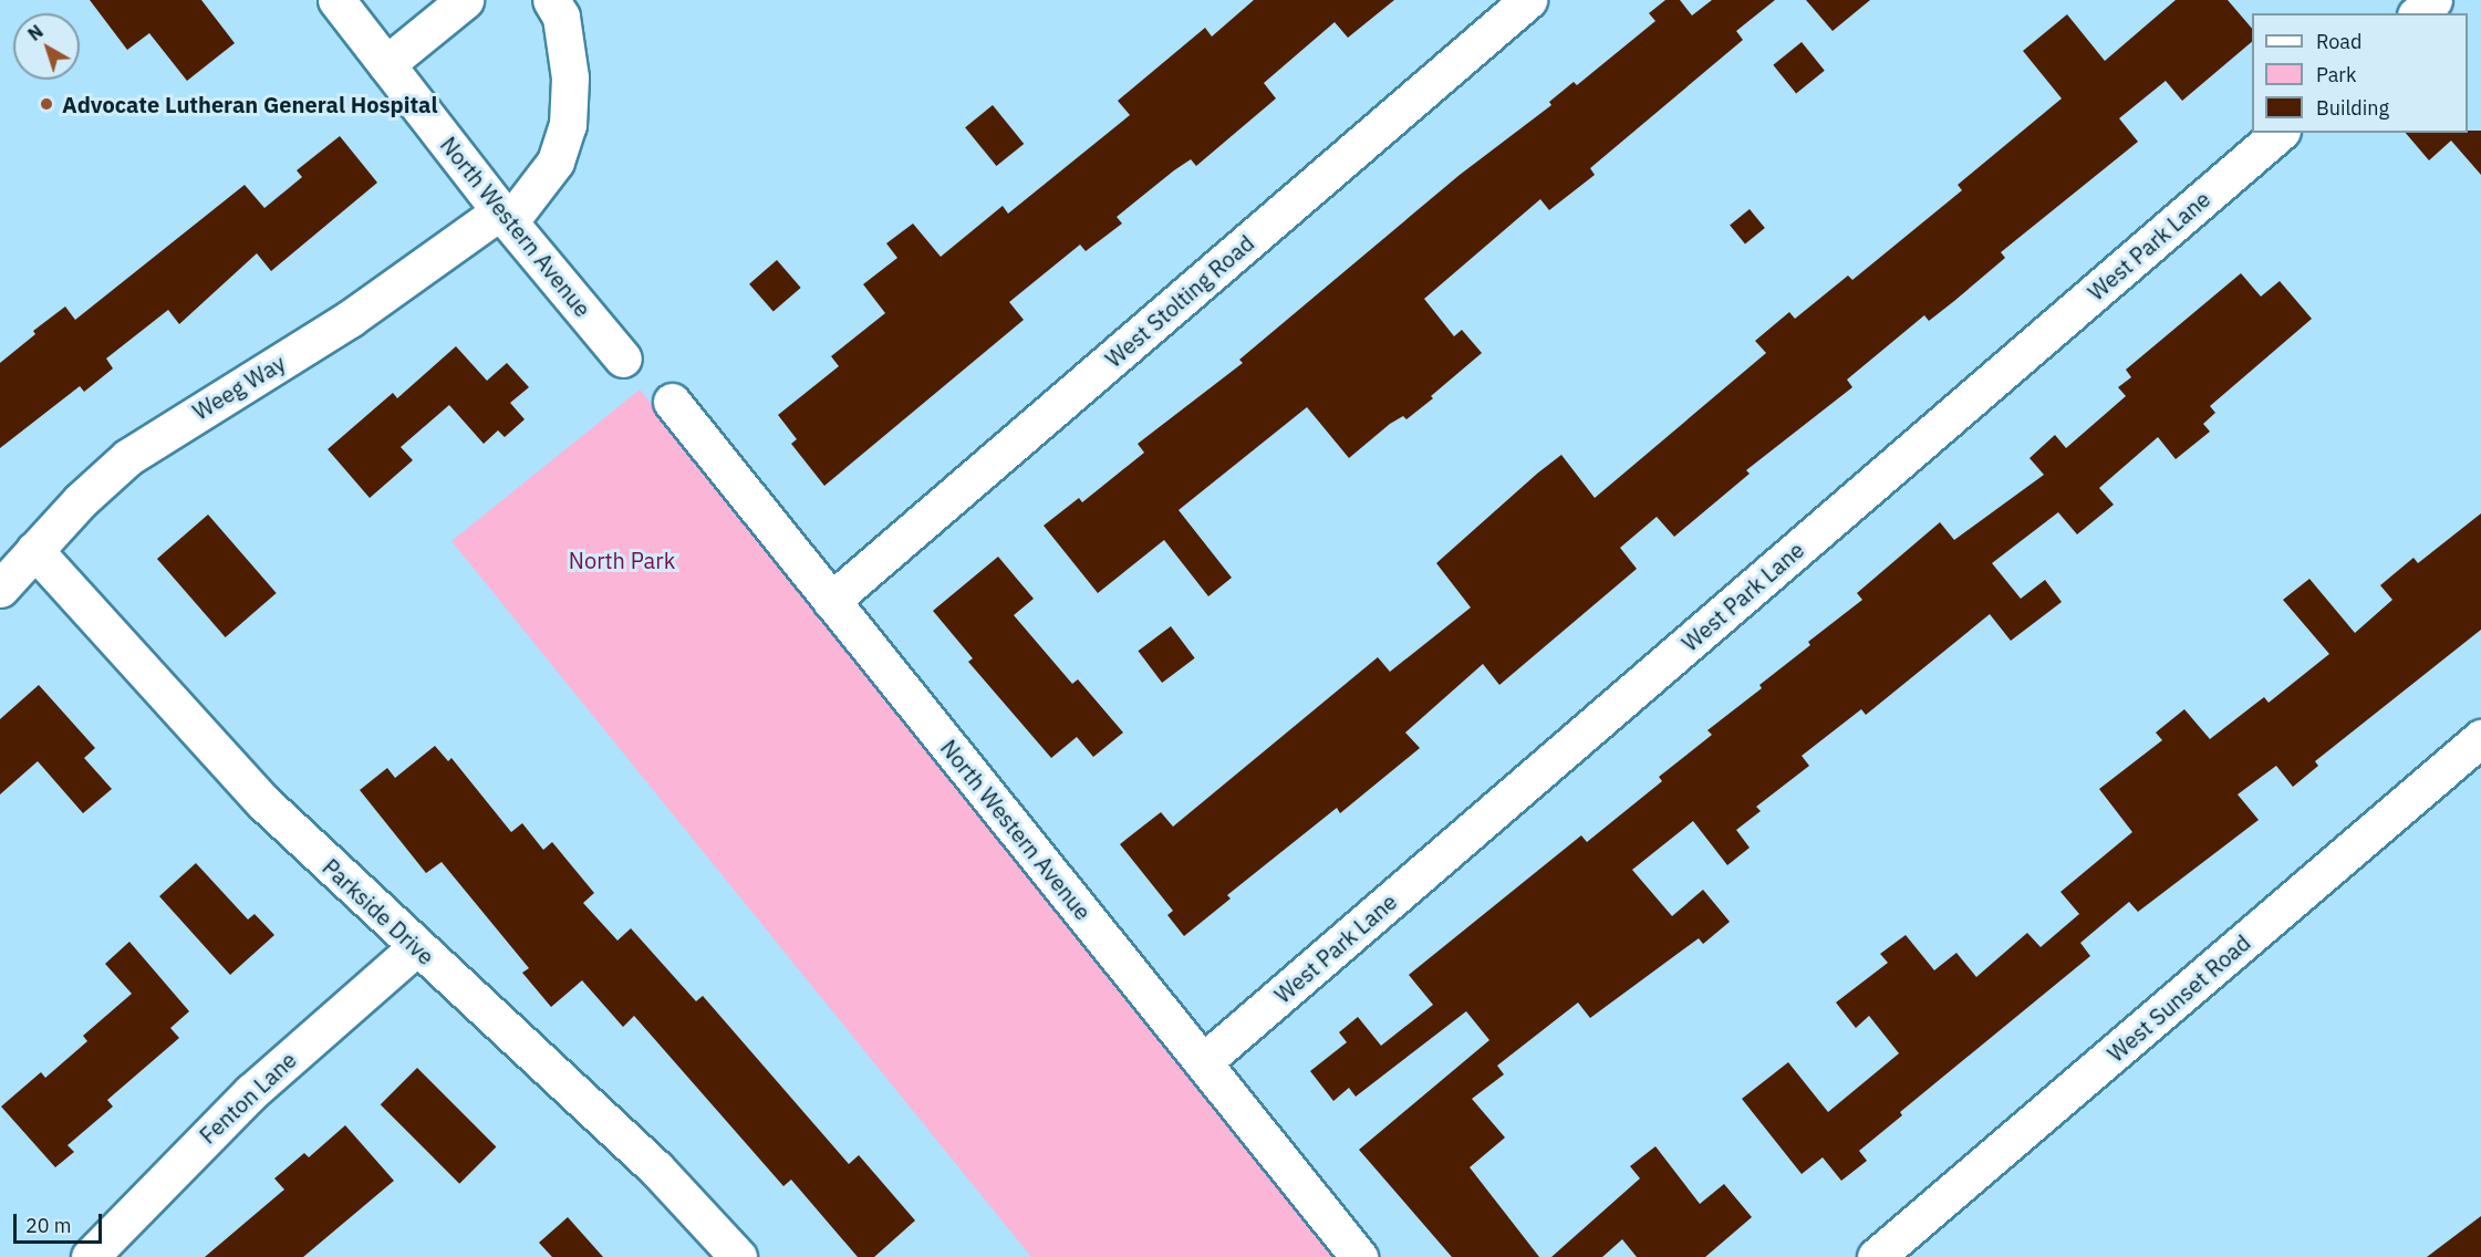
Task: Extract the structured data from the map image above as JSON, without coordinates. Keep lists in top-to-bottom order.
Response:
{
  "streets": {
    "street": [
      "North Western Avenue",
      "West Park Lane",
      "West Stolting Road",
      "Weeg Way",
      "Parkside Drive",
      "West Sunset Road",
      "Fenton Lane"
    ]
  },
  "crossings": [
    ["North Western Avenue", "West Park Lane"],
    ["North Western Avenue", "West Stolting Road"],
    ["North Western Avenue", "Weeg Way"],
    ["Weeg Way", "Parkside Drive"],
    ["Parkside Drive", "Fenton Lane"]
  ],
  "parks": ["North Park"],
  "places": ["Advocate Lutheran General Hospital"],
  "legend": ["Road", "Park", "Building"],
  "scale_bar": "20 m",
  "north": "top left"
}
